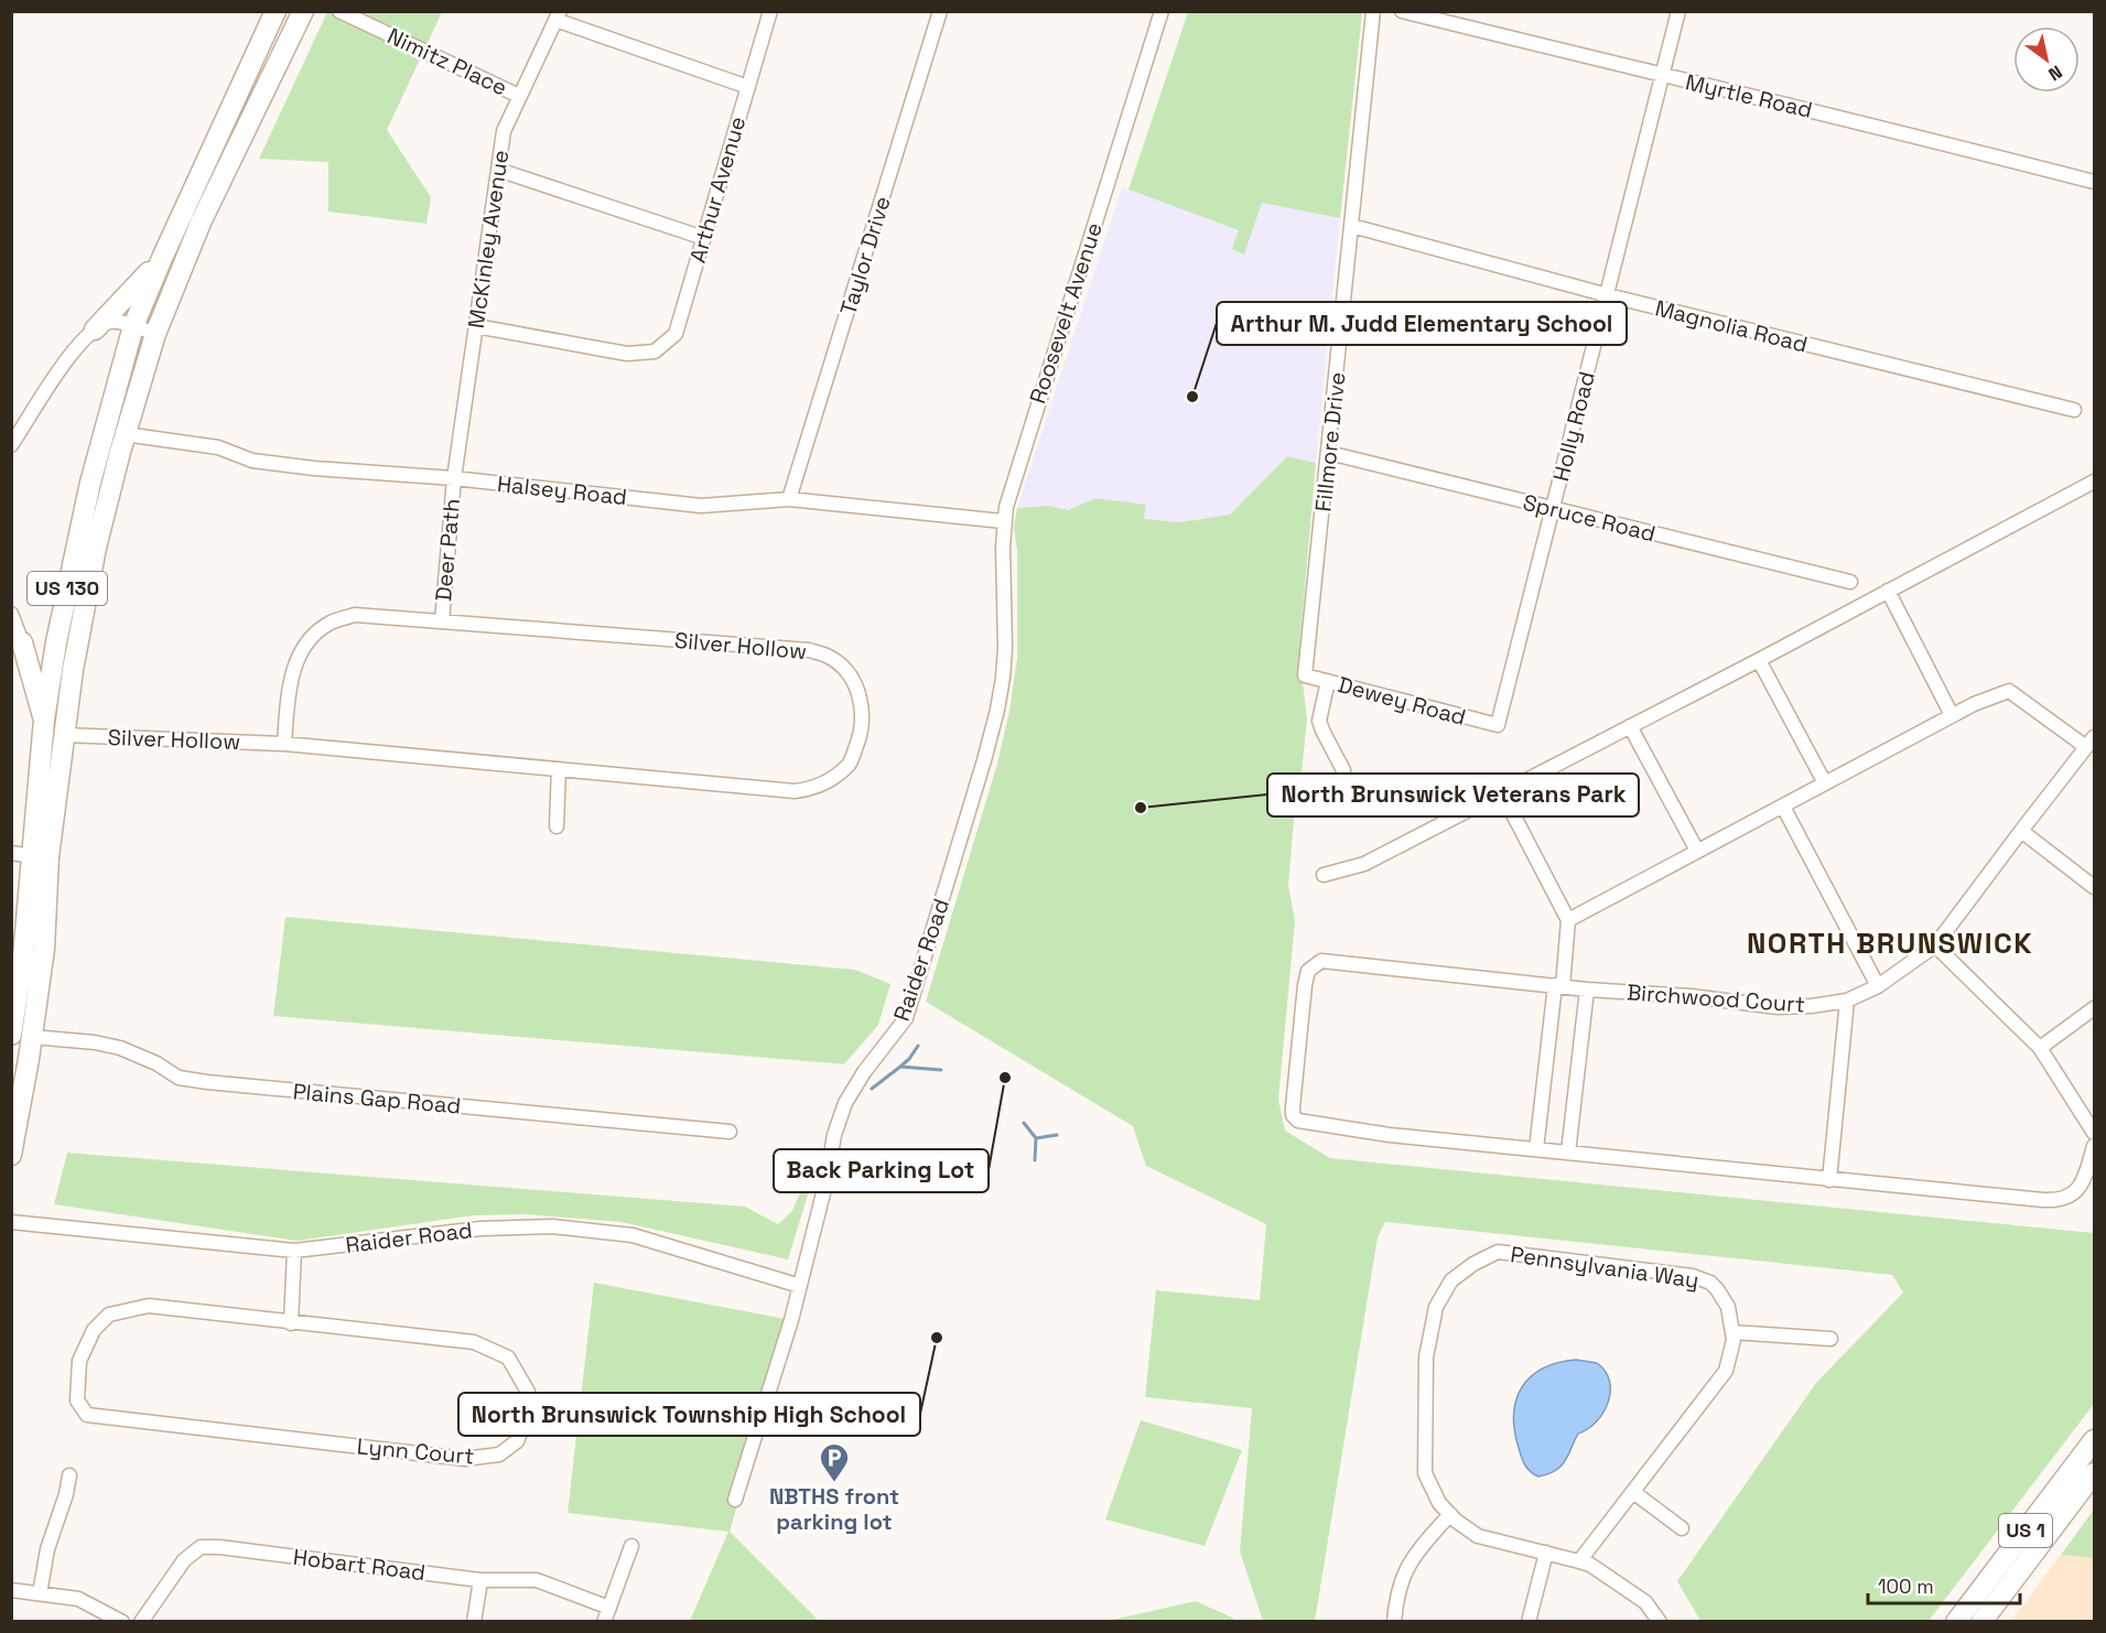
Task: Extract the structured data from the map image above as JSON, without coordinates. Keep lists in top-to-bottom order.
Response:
{
  "streets": {
    "highway": ["US 130", "US 1"],
    "street": [
      "Nimitz Place",
      "Myrtle Road",
      "Arthur Avenue",
      "McKinley Avenue",
      "Taylor Drive",
      "Roosevelt Avenue",
      "Magnolia Road",
      "Holly Road",
      "Fillmore Drive",
      "Halsey Road",
      "Spruce Road",
      "Deer Path",
      "Silver Hollow",
      "Dewey Road",
      "Raider Road",
      "Birchwood Court",
      "Plains Gap Road",
      "Pennsylvania Way",
      "Lynn Court",
      "Hobart Road"
    ]
  },
  "crossings": [
    ["Nimitz Place", "McKinley Avenue"],
    ["Myrtle Road", "Holly Road"],
    ["Arthur Avenue", "McKinley Avenue"],
    ["McKinley Avenue", "Halsey Road"],
    ["McKinley Avenue", "Deer Path"],
    ["Taylor Drive", "Halsey Road"],
    ["Roosevelt Avenue", "Halsey Road"],
    ["Roosevelt Avenue", "Raider Road"],
    ["Magnolia Road", "Holly Road"],
    ["Magnolia Road", "Fillmore Drive"],
    ["Holly Road", "Spruce Road"],
    ["Holly Road", "Dewey Road"],
    ["Fillmore Drive", "Spruce Road"],
    ["Fillmore Drive", "Dewey Road"],
    ["Halsey Road", "Deer Path"],
    ["Halsey Road", "US 130"],
    ["Deer Path", "Silver Hollow"],
    ["US 130", "Silver Hollow"],
    ["US 130", "Plains Gap Road"]
  ],
  "districts": ["NORTH BRUNSWICK"],
  "places": {
    "other": [
      "Arthur M. Judd Elementary School",
      "North Brunswick Veterans Park",
      "Back Parking Lot",
      "North Brunswick Township High School"
    ],
    "parking": ["NBTHS front parking lot"]
  },
  "scale_bar": "100 m",
  "north": "bottom right"
}
